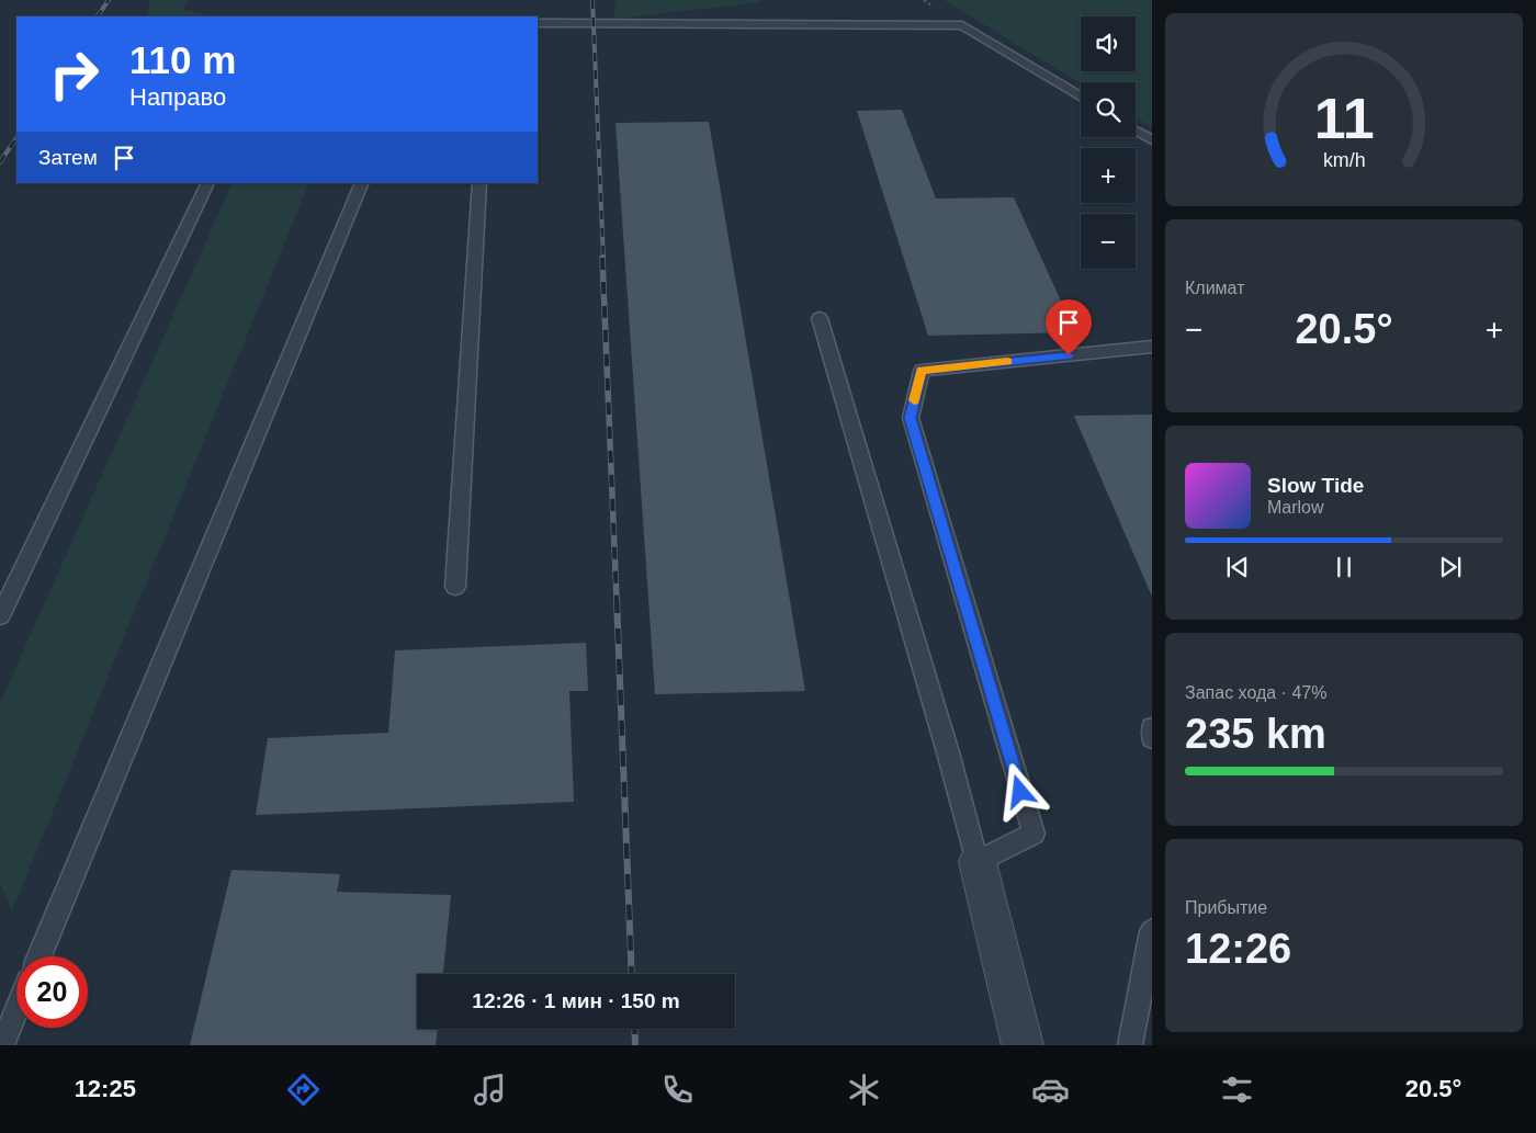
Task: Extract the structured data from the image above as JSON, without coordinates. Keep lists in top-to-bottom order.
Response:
{
  "page": {
    "map_buttons": ["+", "−"],
    "turn": ["110 m", "Направо"],
    "then": "Затем",
    "tile": [
      "Климат",
      ["Запас хода · 47%", "235 km"],
      ["Прибытие", "12:26"]
    ],
    "heat": ["−", "20.5°", "+"],
    "song": ["Slow Tide", "Marlow"],
    "limit": "20",
    "trip": "12:26 · 1 мин · 150 m",
    "tabs": ["12:25", "20.5°"],
    "gauge": ["11", "km/h"]
  }
}
